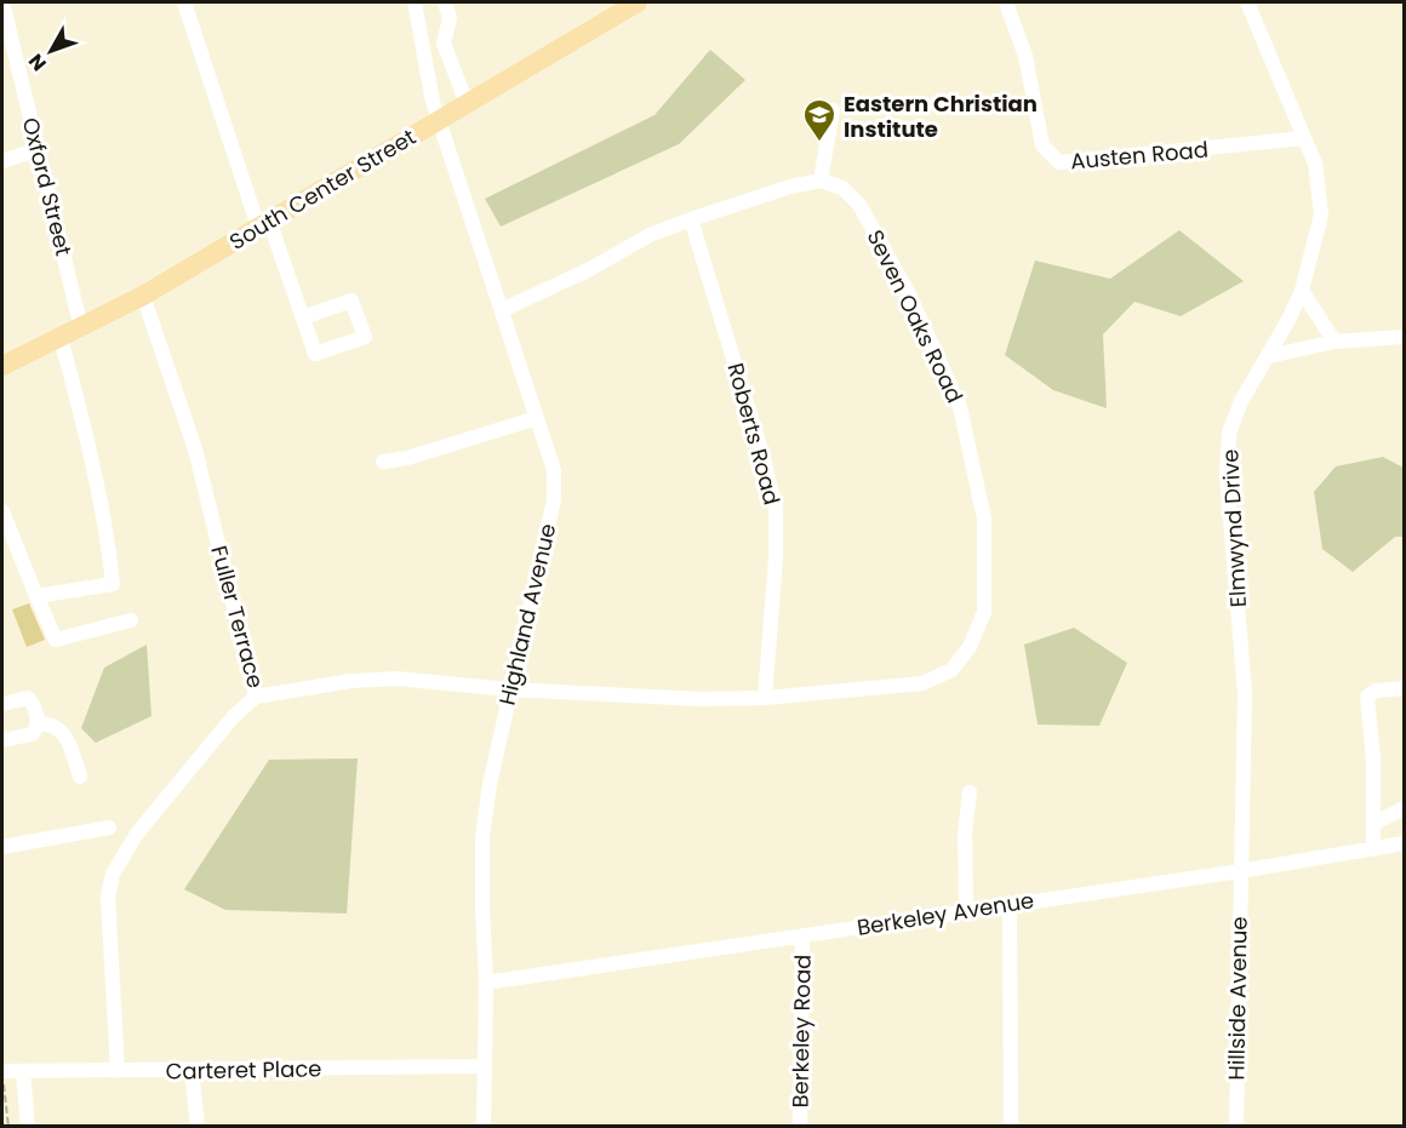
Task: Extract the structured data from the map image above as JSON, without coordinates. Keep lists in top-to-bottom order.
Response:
{
  "streets": {
    "main road": ["South Center Street"],
    "street": [
      "Austen Road",
      "Oxford Street",
      "Seven Oaks Road",
      "Roberts Road",
      "Elmwynd Drive",
      "Highland Avenue",
      "Fuller Terrace",
      "Berkeley Avenue",
      "Hillside Avenue",
      "Berkeley Road",
      "Carteret Place"
    ]
  },
  "crossings": [
    ["Austen Road", "Elmwynd Drive"],
    ["Oxford Street", "South Center Street"],
    ["South Center Street", "Highland Avenue"],
    ["South Center Street", "Fuller Terrace"],
    ["Seven Oaks Road", "Roberts Road"],
    ["Seven Oaks Road", "Highland Avenue"],
    ["Seven Oaks Road", "Fuller Terrace"],
    ["Elmwynd Drive", "Berkeley Avenue"],
    ["Elmwynd Drive", "Hillside Avenue"],
    ["Highland Avenue", "Fuller Terrace"],
    ["Highland Avenue", "Berkeley Avenue"],
    ["Highland Avenue", "Carteret Place"],
    ["Berkeley Avenue", "Hillside Avenue"],
    ["Berkeley Avenue", "Berkeley Road"]
  ],
  "places": {
    "school or university": ["Eastern Christian Institute"]
  },
  "north": "bottom left"
}
